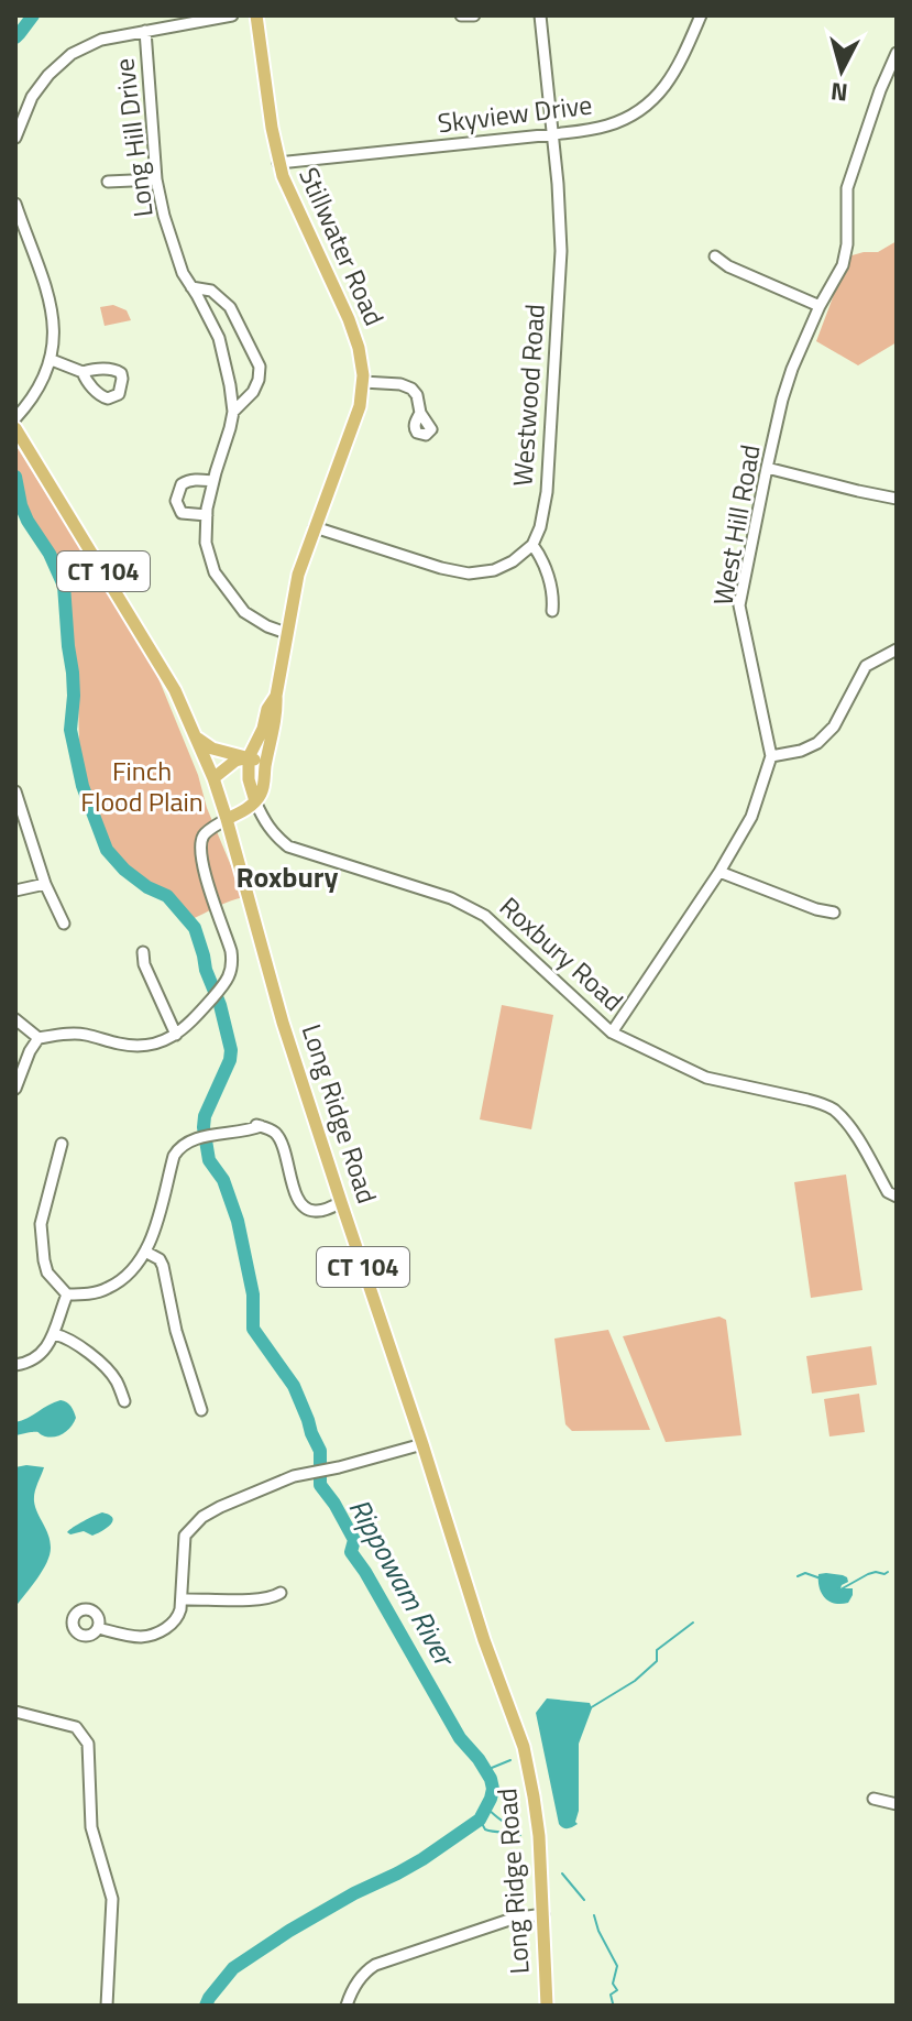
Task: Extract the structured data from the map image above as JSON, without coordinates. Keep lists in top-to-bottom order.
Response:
{
  "streets": {
    "main road": ["Stillwater Road", "CT 104", "Long Ridge Road"],
    "street": [
      "Skyview Drive",
      "Long Hill Drive",
      "Westwood Road",
      "West Hill Road",
      "Roxbury Road"
    ]
  },
  "crossings": [
    ["Skyview Drive", "Stillwater Road"],
    ["Skyview Drive", "Westwood Road"],
    ["Long Hill Drive", "Stillwater Road"],
    ["Stillwater Road", "Roxbury Road"]
  ],
  "districts": ["Roxbury"],
  "water": ["Rippowam River"],
  "parks": ["Finch Flood Plain"],
  "north": "bottom"
}
